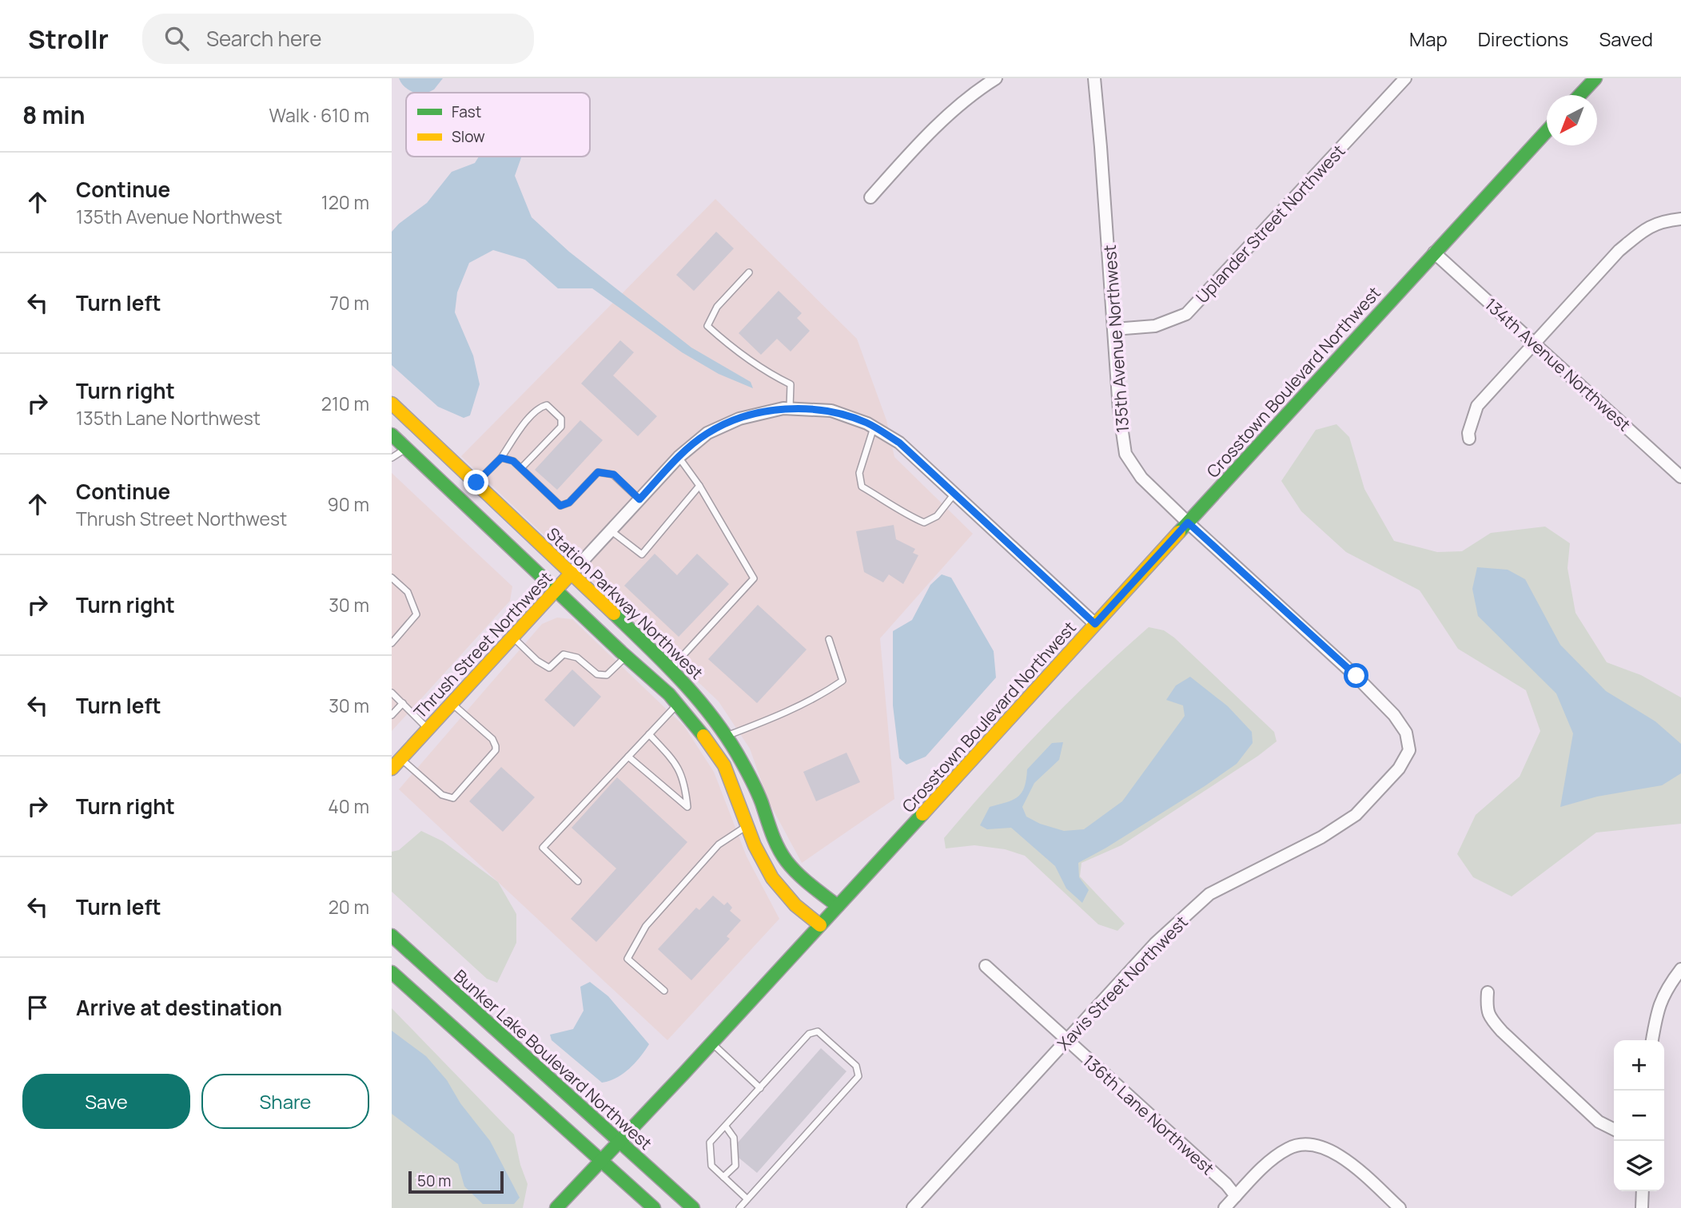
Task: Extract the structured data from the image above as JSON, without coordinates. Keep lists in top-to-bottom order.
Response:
{
  "streets": {
    "street": [
      "Uplander Street Northwest",
      "135th Avenue Northwest",
      "134th Avenue Northwest",
      "Crosstown Boulevard Northwest",
      "Station Parkway Northwest",
      "Thrush Street Northwest",
      "Xavis Street Northwest",
      "Bunker Lake Boulevard Northwest",
      "136th Lane Northwest"
    ]
  },
  "crossings": [
    ["Uplander Street Northwest", "135th Avenue Northwest"],
    ["135th Avenue Northwest", "Crosstown Boulevard Northwest"],
    ["135th Avenue Northwest", "Xavis Street Northwest"],
    ["134th Avenue Northwest", "Crosstown Boulevard Northwest"],
    ["Crosstown Boulevard Northwest", "Station Parkway Northwest"],
    ["Crosstown Boulevard Northwest", "Thrush Street Northwest"],
    ["Crosstown Boulevard Northwest", "Bunker Lake Boulevard Northwest"],
    ["Station Parkway Northwest", "Thrush Street Northwest"],
    ["Xavis Street Northwest", "136th Lane Northwest"]
  ],
  "legend": ["Fast", "Slow"],
  "scale_bar": "50 m",
  "north": "bottom left",
  "page": {
    "header": "Strollr",
    "search": "Search here",
    "nav": ["Map", "Directions", "Saved"],
    "heading": ["8 min", "Walk · 610 m"],
    "list": [
      ["Continue", "135th Avenue Northwest", "120 m"],
      ["Turn left", "70 m"],
      ["Turn right", "135th Lane Northwest", "210 m"],
      ["Continue", "Thrush Street Northwest", "90 m"],
      ["Turn right", "30 m"],
      ["Turn left", "30 m"],
      ["Turn right", "40 m"],
      ["Turn left", "20 m"],
      "Arrive at destination"
    ],
    "map_buttons": ["+", "−"],
    "buttons": ["Save", "Share"],
    "scale": "50 m"
  }
}
